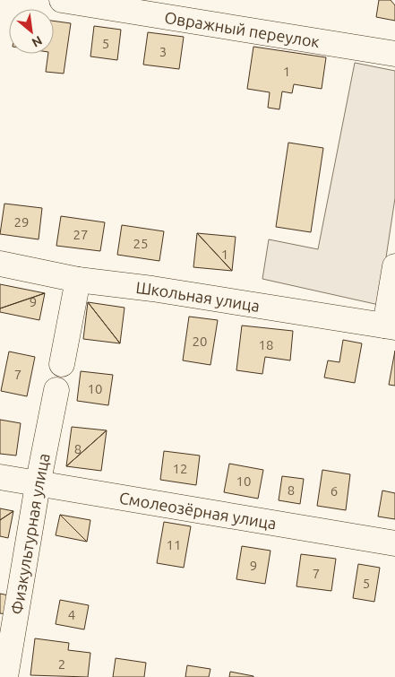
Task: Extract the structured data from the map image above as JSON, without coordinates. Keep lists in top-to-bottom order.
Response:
{
  "streets": {
    "street": [
      "Овражный переулок",
      "Школьная улица",
      "Смолеозёрная улица",
      "Физкультурная улица"
    ]
  },
  "crossings": [
    ["Смолеозёрная улица", "Физкультурная улица"]
  ],
  "house_numbers": [
    "5",
    "3",
    "1",
    "29",
    "27",
    "25",
    "1",
    "9",
    "20",
    "18",
    "7",
    "10",
    "8",
    "12",
    "10",
    "8",
    "6",
    "11",
    "9",
    "7",
    "5",
    "4",
    "2"
  ],
  "north": "bottom right"
}
